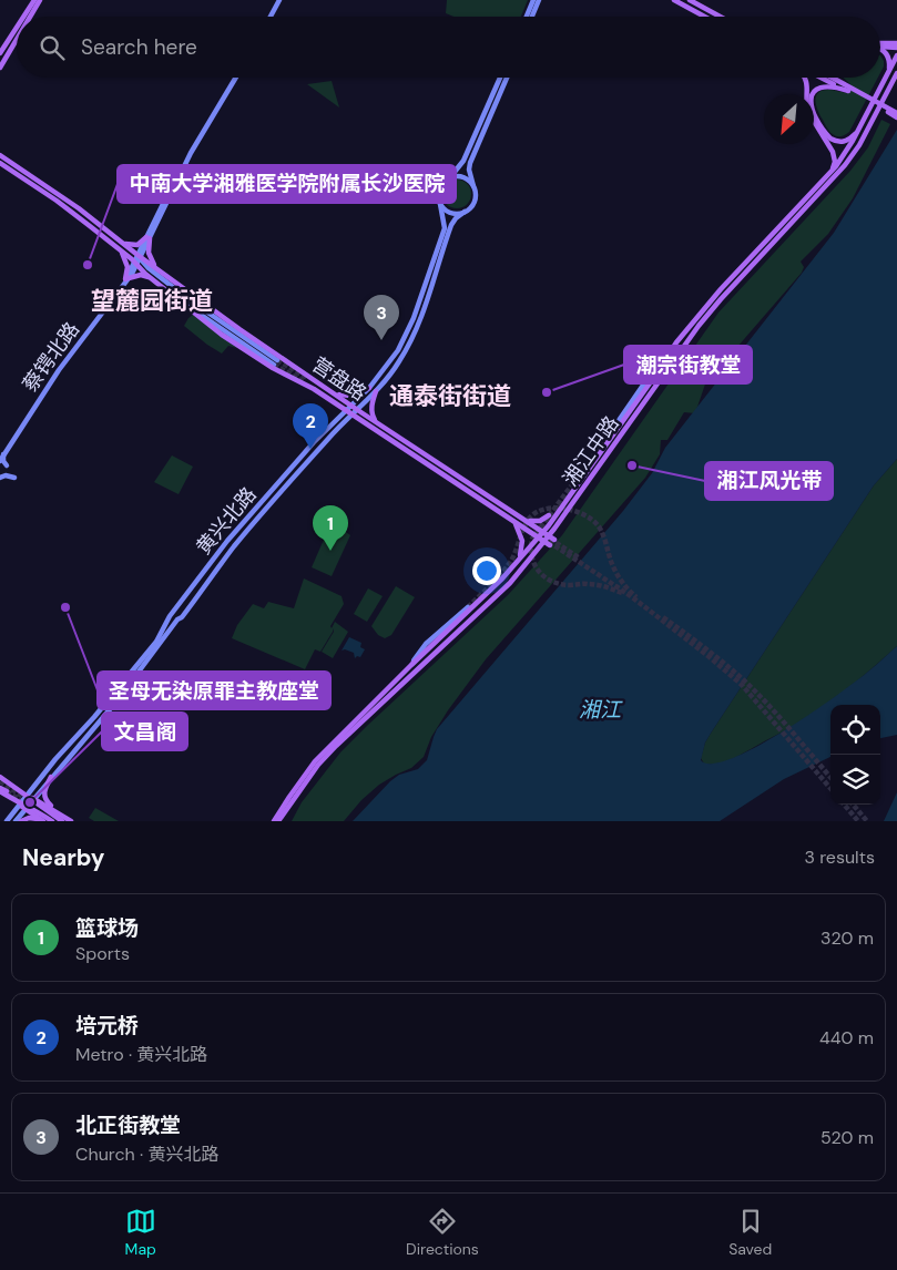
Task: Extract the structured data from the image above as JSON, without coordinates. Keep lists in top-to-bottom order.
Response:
{
  "streets": {
    "main road": [
      "蔡锷北路",
      "营盘路",
      "湘江中路",
      "黄兴北路"
    ]
  },
  "crossings": [
    ["蔡锷北路", "营盘路"],
    ["营盘路", "湘江中路"],
    ["营盘路", "黄兴北路"]
  ],
  "districts": ["望麓园街道", "通泰街街道"],
  "water": ["湘江"],
  "places": [
    "中南大学湘雅医学院附属长沙医院",
    "潮宗街教堂",
    "湘江风光带",
    "圣母无染原罪主教座堂",
    "文昌阁"
  ],
  "north": "bottom left",
  "page": {
    "search": "Search here",
    "pins": ["3", "2", "1"],
    "heading": ["Nearby", "3 results"],
    "list": [
      {
        "mark": "1",
        "name": "篮球场",
        "note": "Sports",
        "value": "320 m"
      },
      {
        "mark": "2",
        "name": "培元桥",
        "note": "Metro · 黄兴北路",
        "value": "440 m"
      },
      {
        "mark": "3",
        "name": "北正街教堂",
        "note": "Church · 黄兴北路",
        "value": "520 m"
      }
    ],
    "nav": ["Map", "Directions", "Saved"]
  }
}
